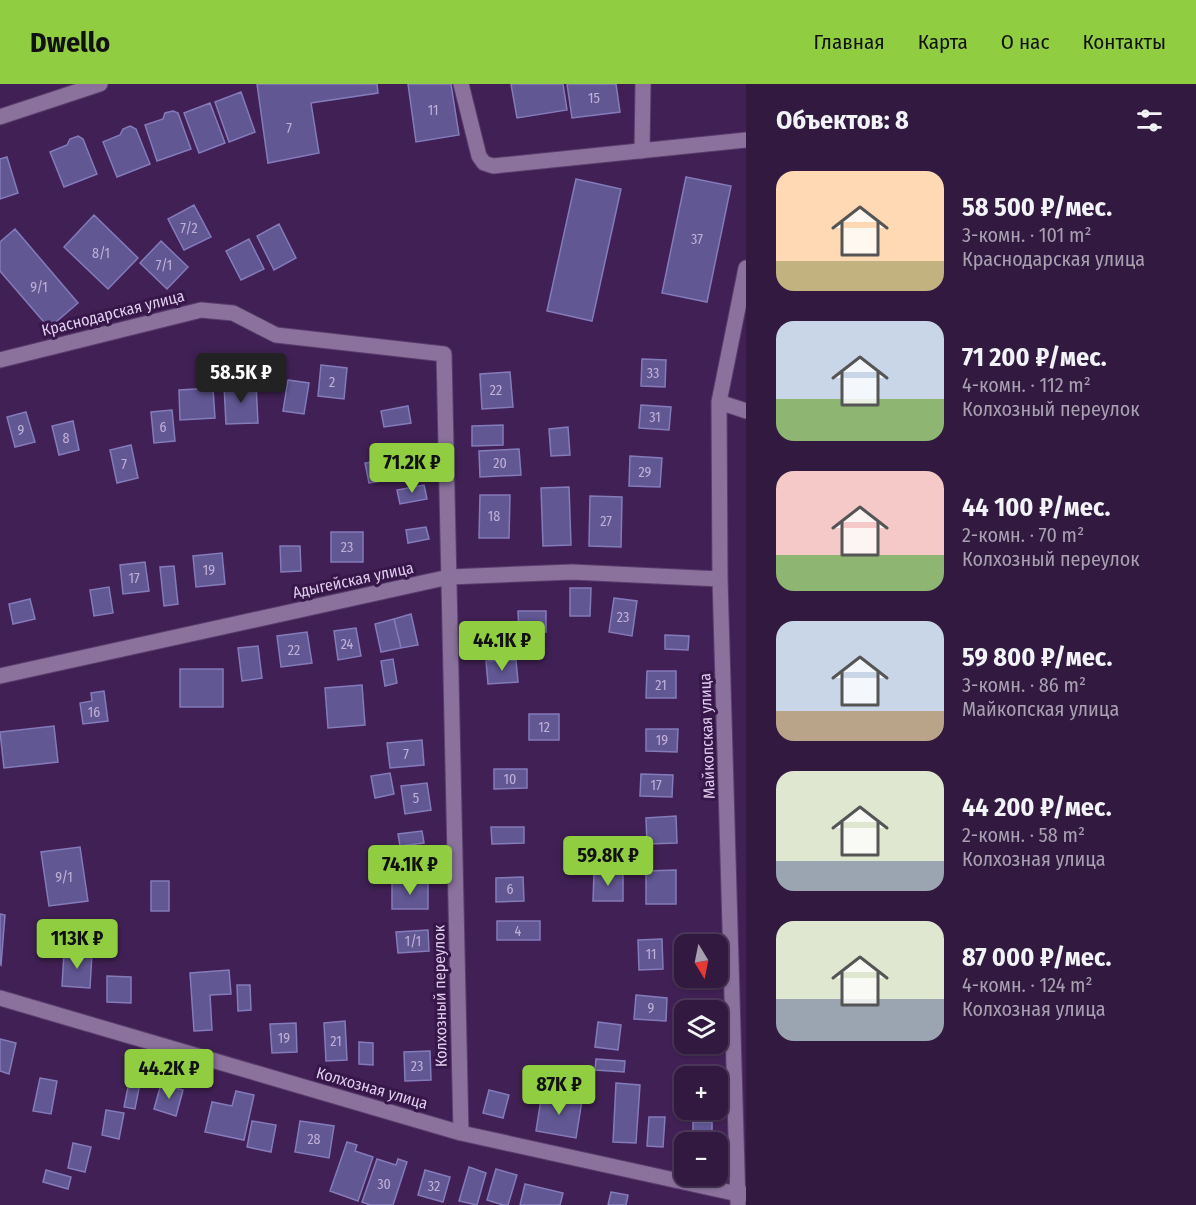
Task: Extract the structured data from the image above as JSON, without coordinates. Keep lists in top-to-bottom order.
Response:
{
  "streets": {
    "street": [
      "Краснодарская улица",
      "Адыгейская улица",
      "Майкопская улица",
      "Колхозный переулок",
      "Колхозная улица"
    ]
  },
  "crossings": [
    ["Краснодарская улица", "Колхозный переулок"],
    ["Адыгейская улица", "Майкопская улица"],
    ["Адыгейская улица", "Колхозный переулок"],
    ["Майкопская улица", "Колхозная улица"],
    ["Колхозный переулок", "Колхозная улица"]
  ],
  "house_numbers": [
    "15",
    "11",
    "7",
    "7/2",
    "37",
    "8/1",
    "7/1",
    "9/1",
    "33",
    "2",
    "22",
    "31",
    "6",
    "9",
    "8",
    "20",
    "7",
    "29",
    "18",
    "27",
    "23",
    "19",
    "17",
    "23",
    "24",
    "22",
    "21",
    "16",
    "12",
    "19",
    "7",
    "10",
    "17",
    "5",
    "9/1",
    "6",
    "4",
    "1/1",
    "11",
    "9",
    "19",
    "21",
    "23",
    "28",
    "30",
    "32"
  ],
  "north": "bottom",
  "page": {
    "header": "Dwello",
    "nav": [
      "Главная",
      "Карта",
      "О нас",
      "Контакты"
    ],
    "heading": "Объектов: 8",
    "list": [
      {
        "name": "58 500 ₽/мес.",
        "note": "3-комн. · 101 m² · Краснодарская улица"
      },
      {
        "name": "71 200 ₽/мес.",
        "note": "4-комн. · 112 m² · Колхозный переулок"
      },
      {
        "name": "44 100 ₽/мес.",
        "note": "2-комн. · 70 m² · Колхозный переулок"
      },
      {
        "name": "59 800 ₽/мес.",
        "note": "3-комн. · 86 m² · Майкопская улица"
      },
      {
        "name": "44 200 ₽/мес.",
        "note": "2-комн. · 58 m² · Колхозная улица"
      },
      {
        "name": "87 000 ₽/мес.",
        "note": "4-комн. · 124 m² · Колхозная улица"
      }
    ],
    "price": [
      "58.5K ₽",
      "71.2K ₽",
      "44.1K ₽",
      "59.8K ₽",
      "74.1K ₽",
      "113K ₽",
      "44.2K ₽",
      "87K ₽"
    ],
    "map_buttons": ["+", "−"]
  }
}
